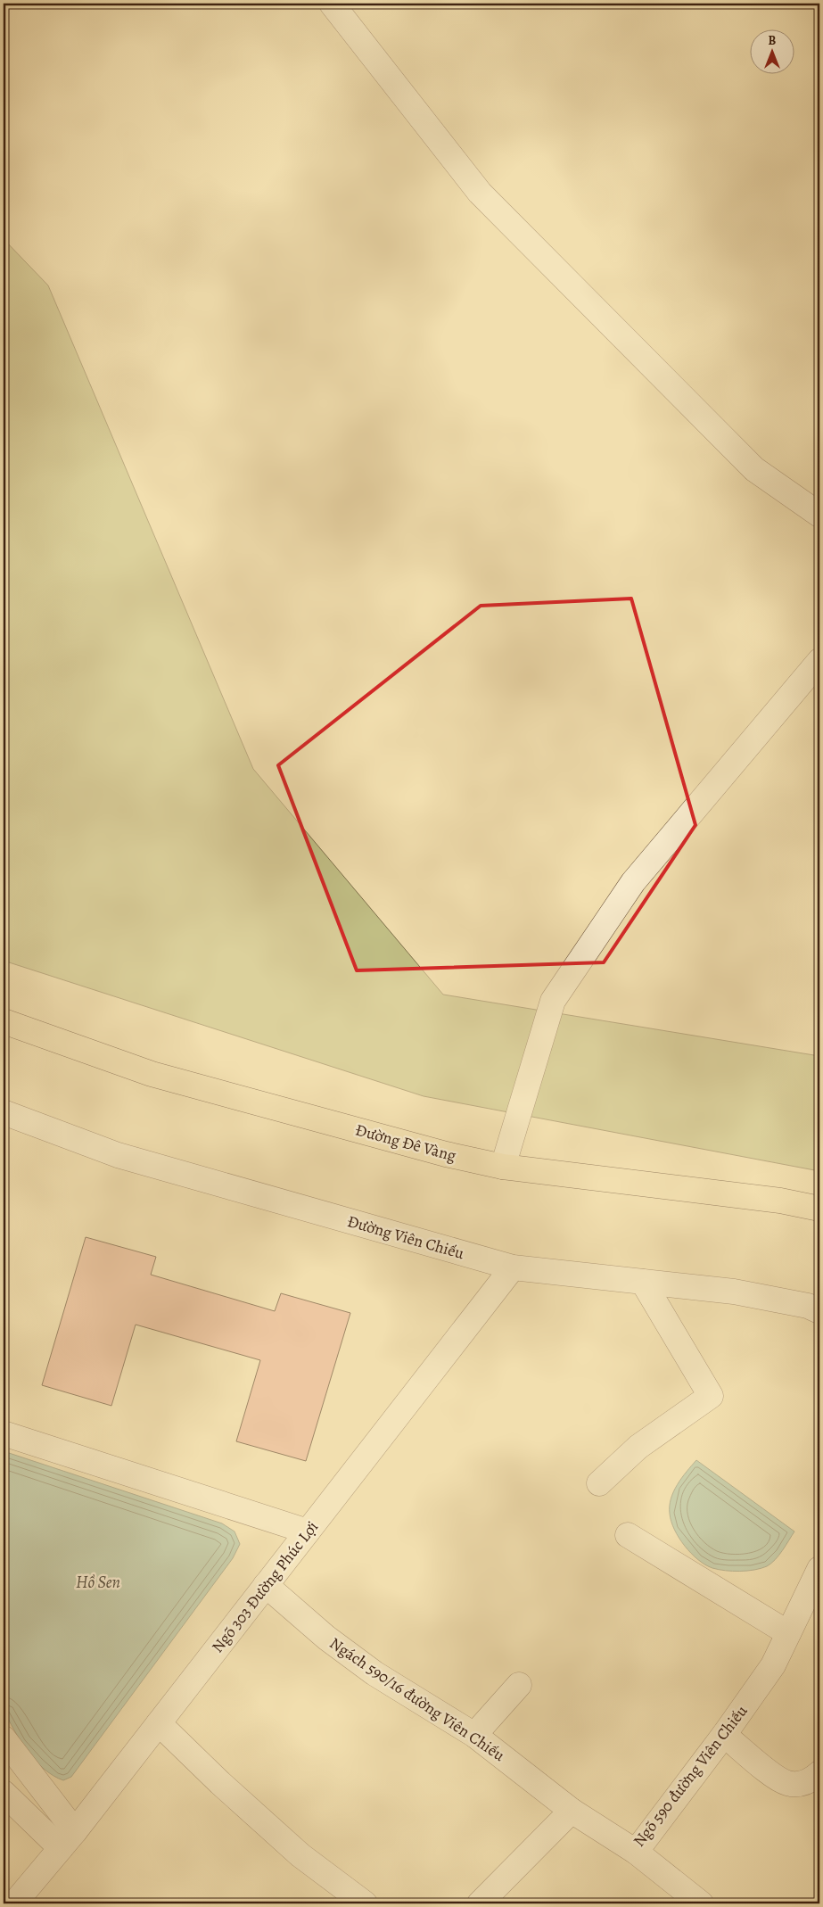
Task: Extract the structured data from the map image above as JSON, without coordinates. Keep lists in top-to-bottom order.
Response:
{
  "streets": {
    "main road": ["Đường Đê Vàng"],
    "street": [
      "Đường Viên Chiếu",
      "Ngõ 303 Đường Phúc Lợi",
      "Ngách 590/16 đường Viên Chiếu",
      "Ngõ 590 đường Viên Chiếu"
    ]
  },
  "crossings": [
    ["Đường Viên Chiếu", "Ngõ 303 Đường Phúc Lợi"],
    ["Ngõ 303 Đường Phúc Lợi", "Ngách 590/16 đường Viên Chiếu"],
    ["Ngách 590/16 đường Viên Chiếu", "Ngõ 590 đường Viên Chiếu"]
  ],
  "water": ["Hồ Sen"],
  "north": "top"
}
